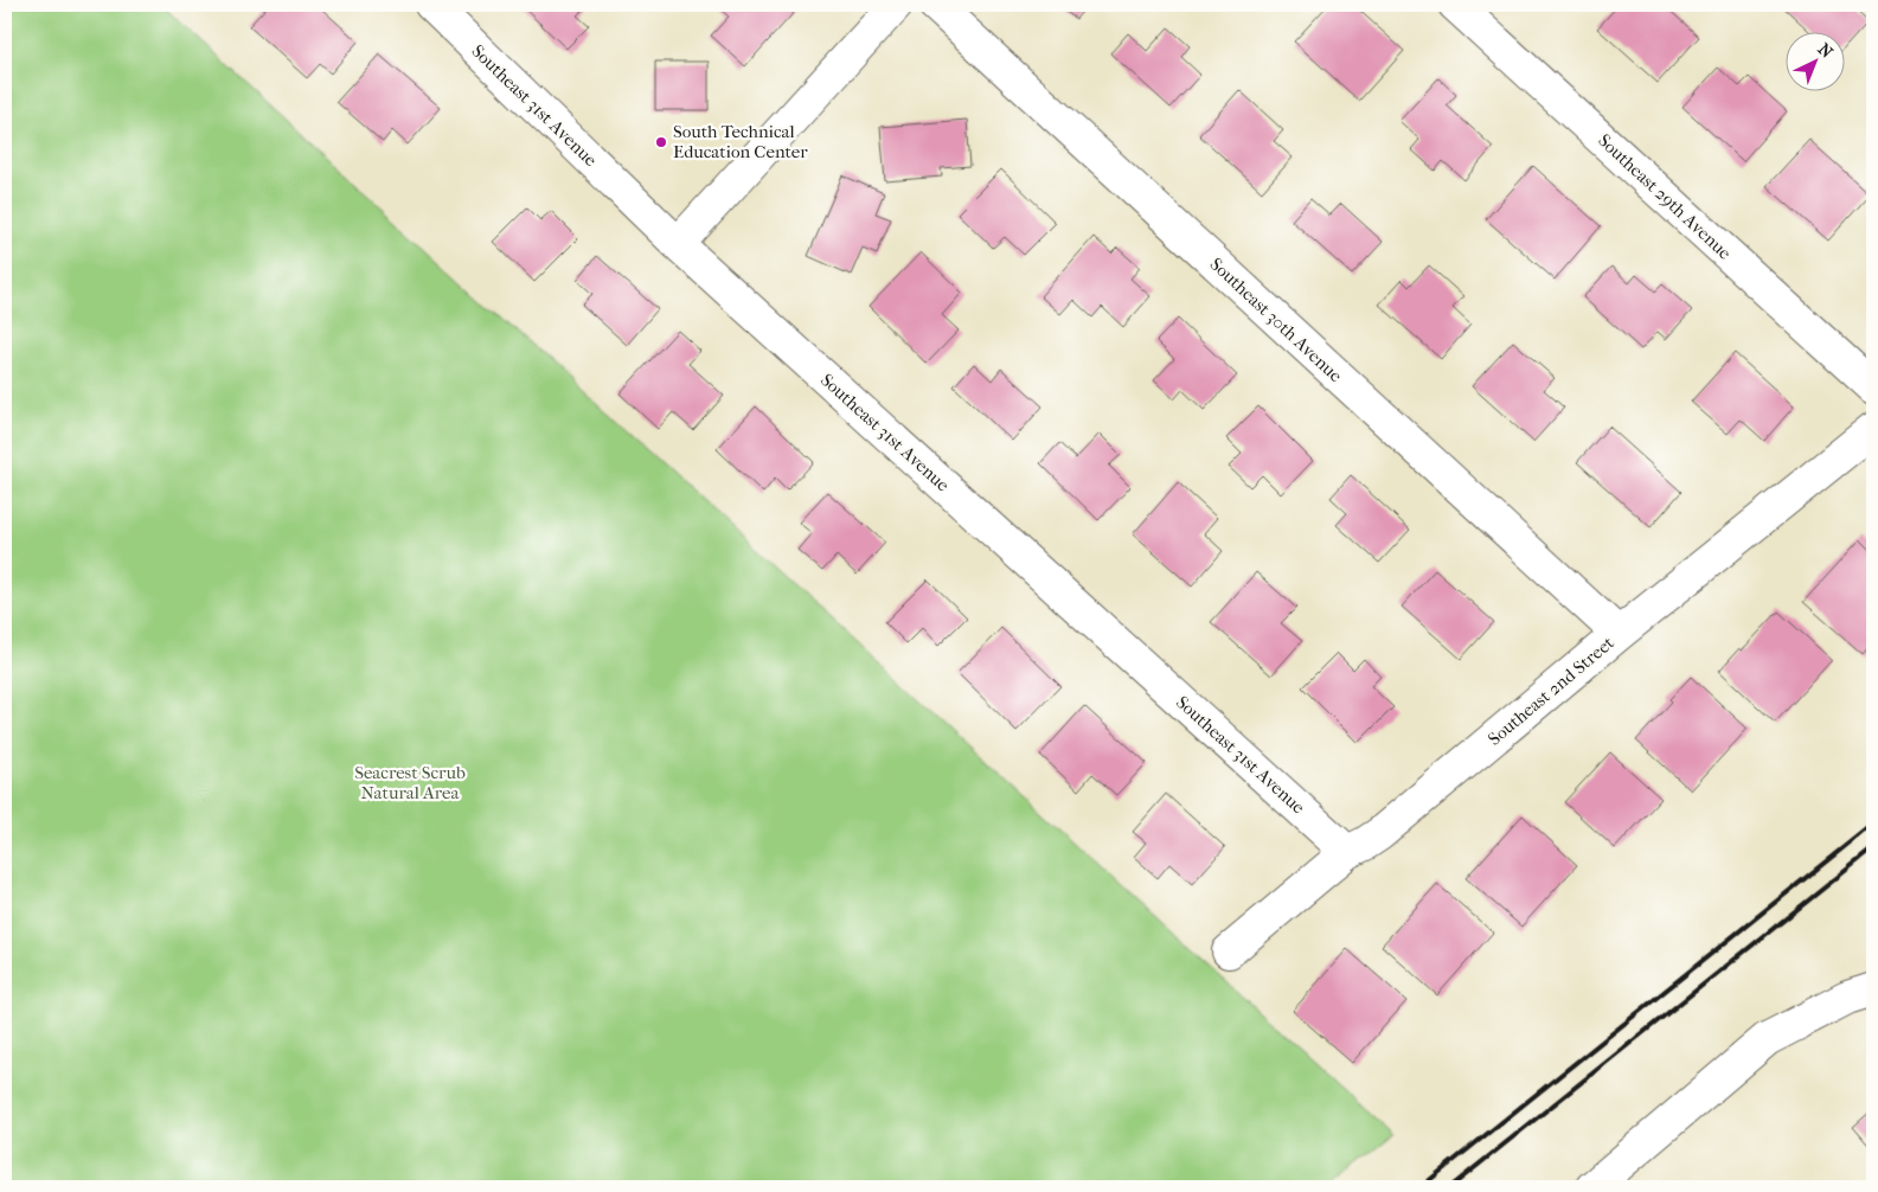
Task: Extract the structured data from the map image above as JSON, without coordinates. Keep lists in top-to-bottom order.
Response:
{
  "streets": {
    "street": [
      "Southeast 31st Avenue",
      "Southeast 29th Avenue",
      "Southeast 30th Avenue",
      "Southeast 2nd Street"
    ]
  },
  "crossings": [
    ["Southeast 31st Avenue", "Southeast 2nd Street"],
    ["Southeast 30th Avenue", "Southeast 2nd Street"]
  ],
  "parks": ["Seacrest Scrub Natural Area"],
  "places": ["South Technical Education Center"],
  "north": "top right"
}
